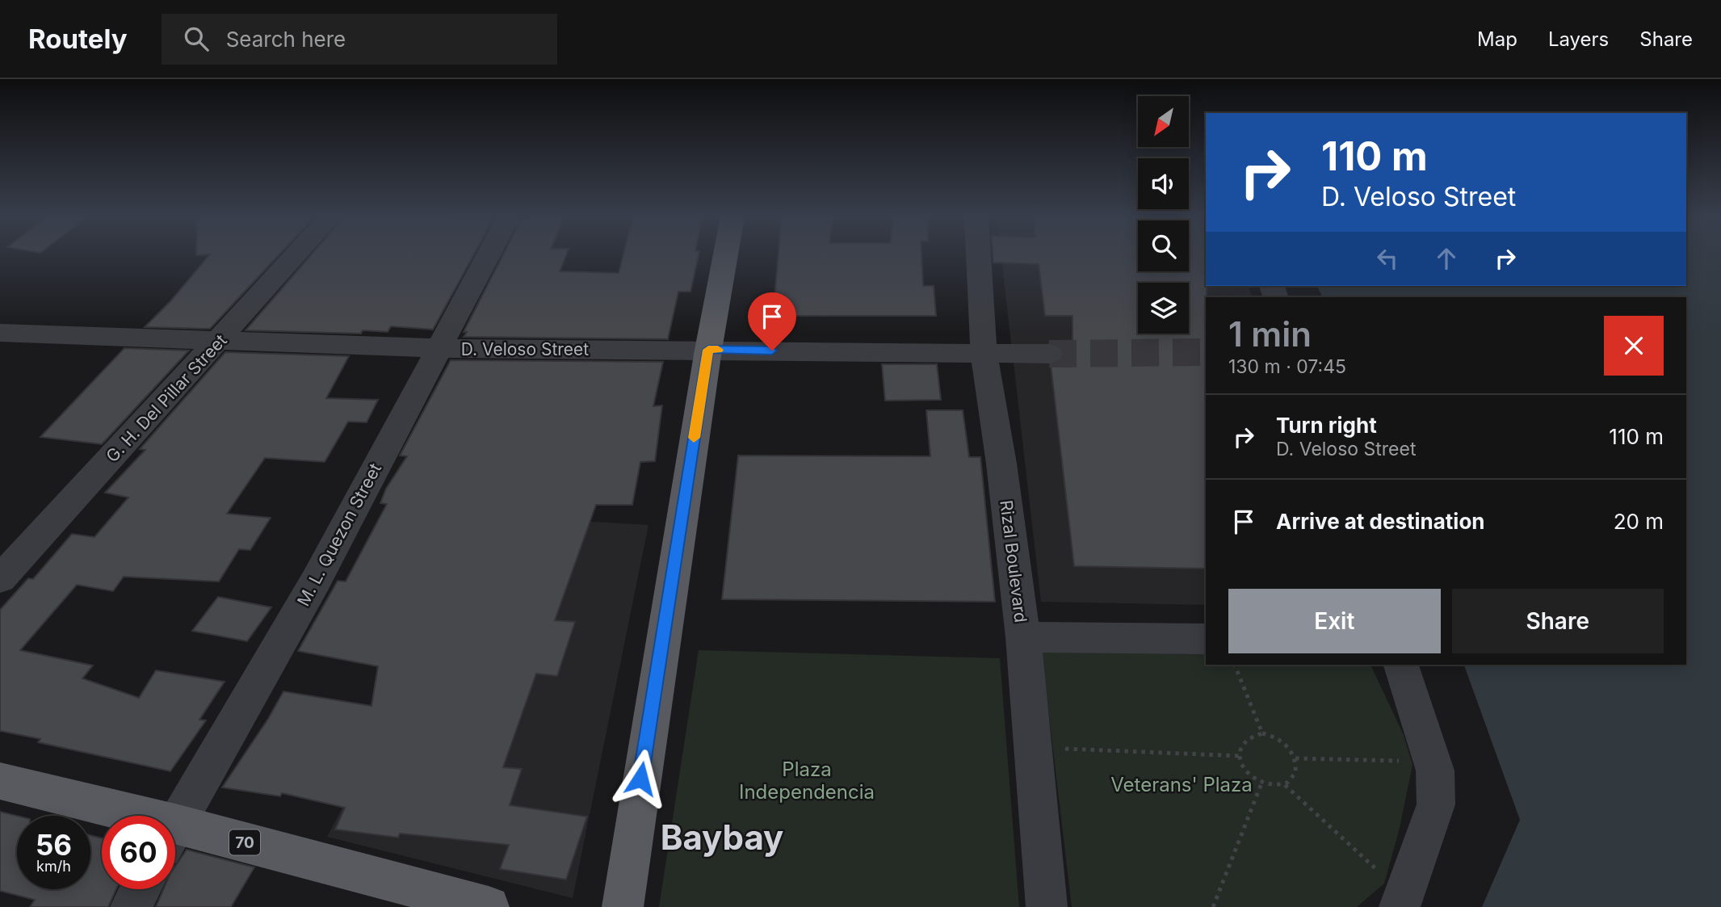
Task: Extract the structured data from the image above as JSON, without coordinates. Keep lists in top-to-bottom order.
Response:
{
  "streets": {
    "main road": ["70"],
    "street": [
      "D. Veloso Street",
      "G. H. Del Pillar Street",
      "M. L. Quezon Street",
      "Rizal Boulevard"
    ]
  },
  "crossings": [
    ["D. Veloso Street", "G. H. Del Pillar Street"],
    ["D. Veloso Street", "M. L. Quezon Street"],
    ["D. Veloso Street", "Rizal Boulevard"]
  ],
  "districts": ["Baybay"],
  "parks": ["Plaza Independencia", "Veterans' Plaza"],
  "north": "bottom left",
  "page": {
    "header": "Routely",
    "search": "Search here",
    "nav": ["Map", "Layers", "Share"],
    "turn": ["110 m", "D. Veloso Street"],
    "heading": ["1 min", "130 m · 07:45"],
    "list": [
      {
        "name": "Turn right",
        "note": "D. Veloso Street",
        "value": "110 m"
      },
      {
        "name": "Arrive at destination",
        "value": "20 m"
      }
    ],
    "buttons": ["Exit", "Share"],
    "speed": "56 km/h",
    "limit": "60"
  }
}
